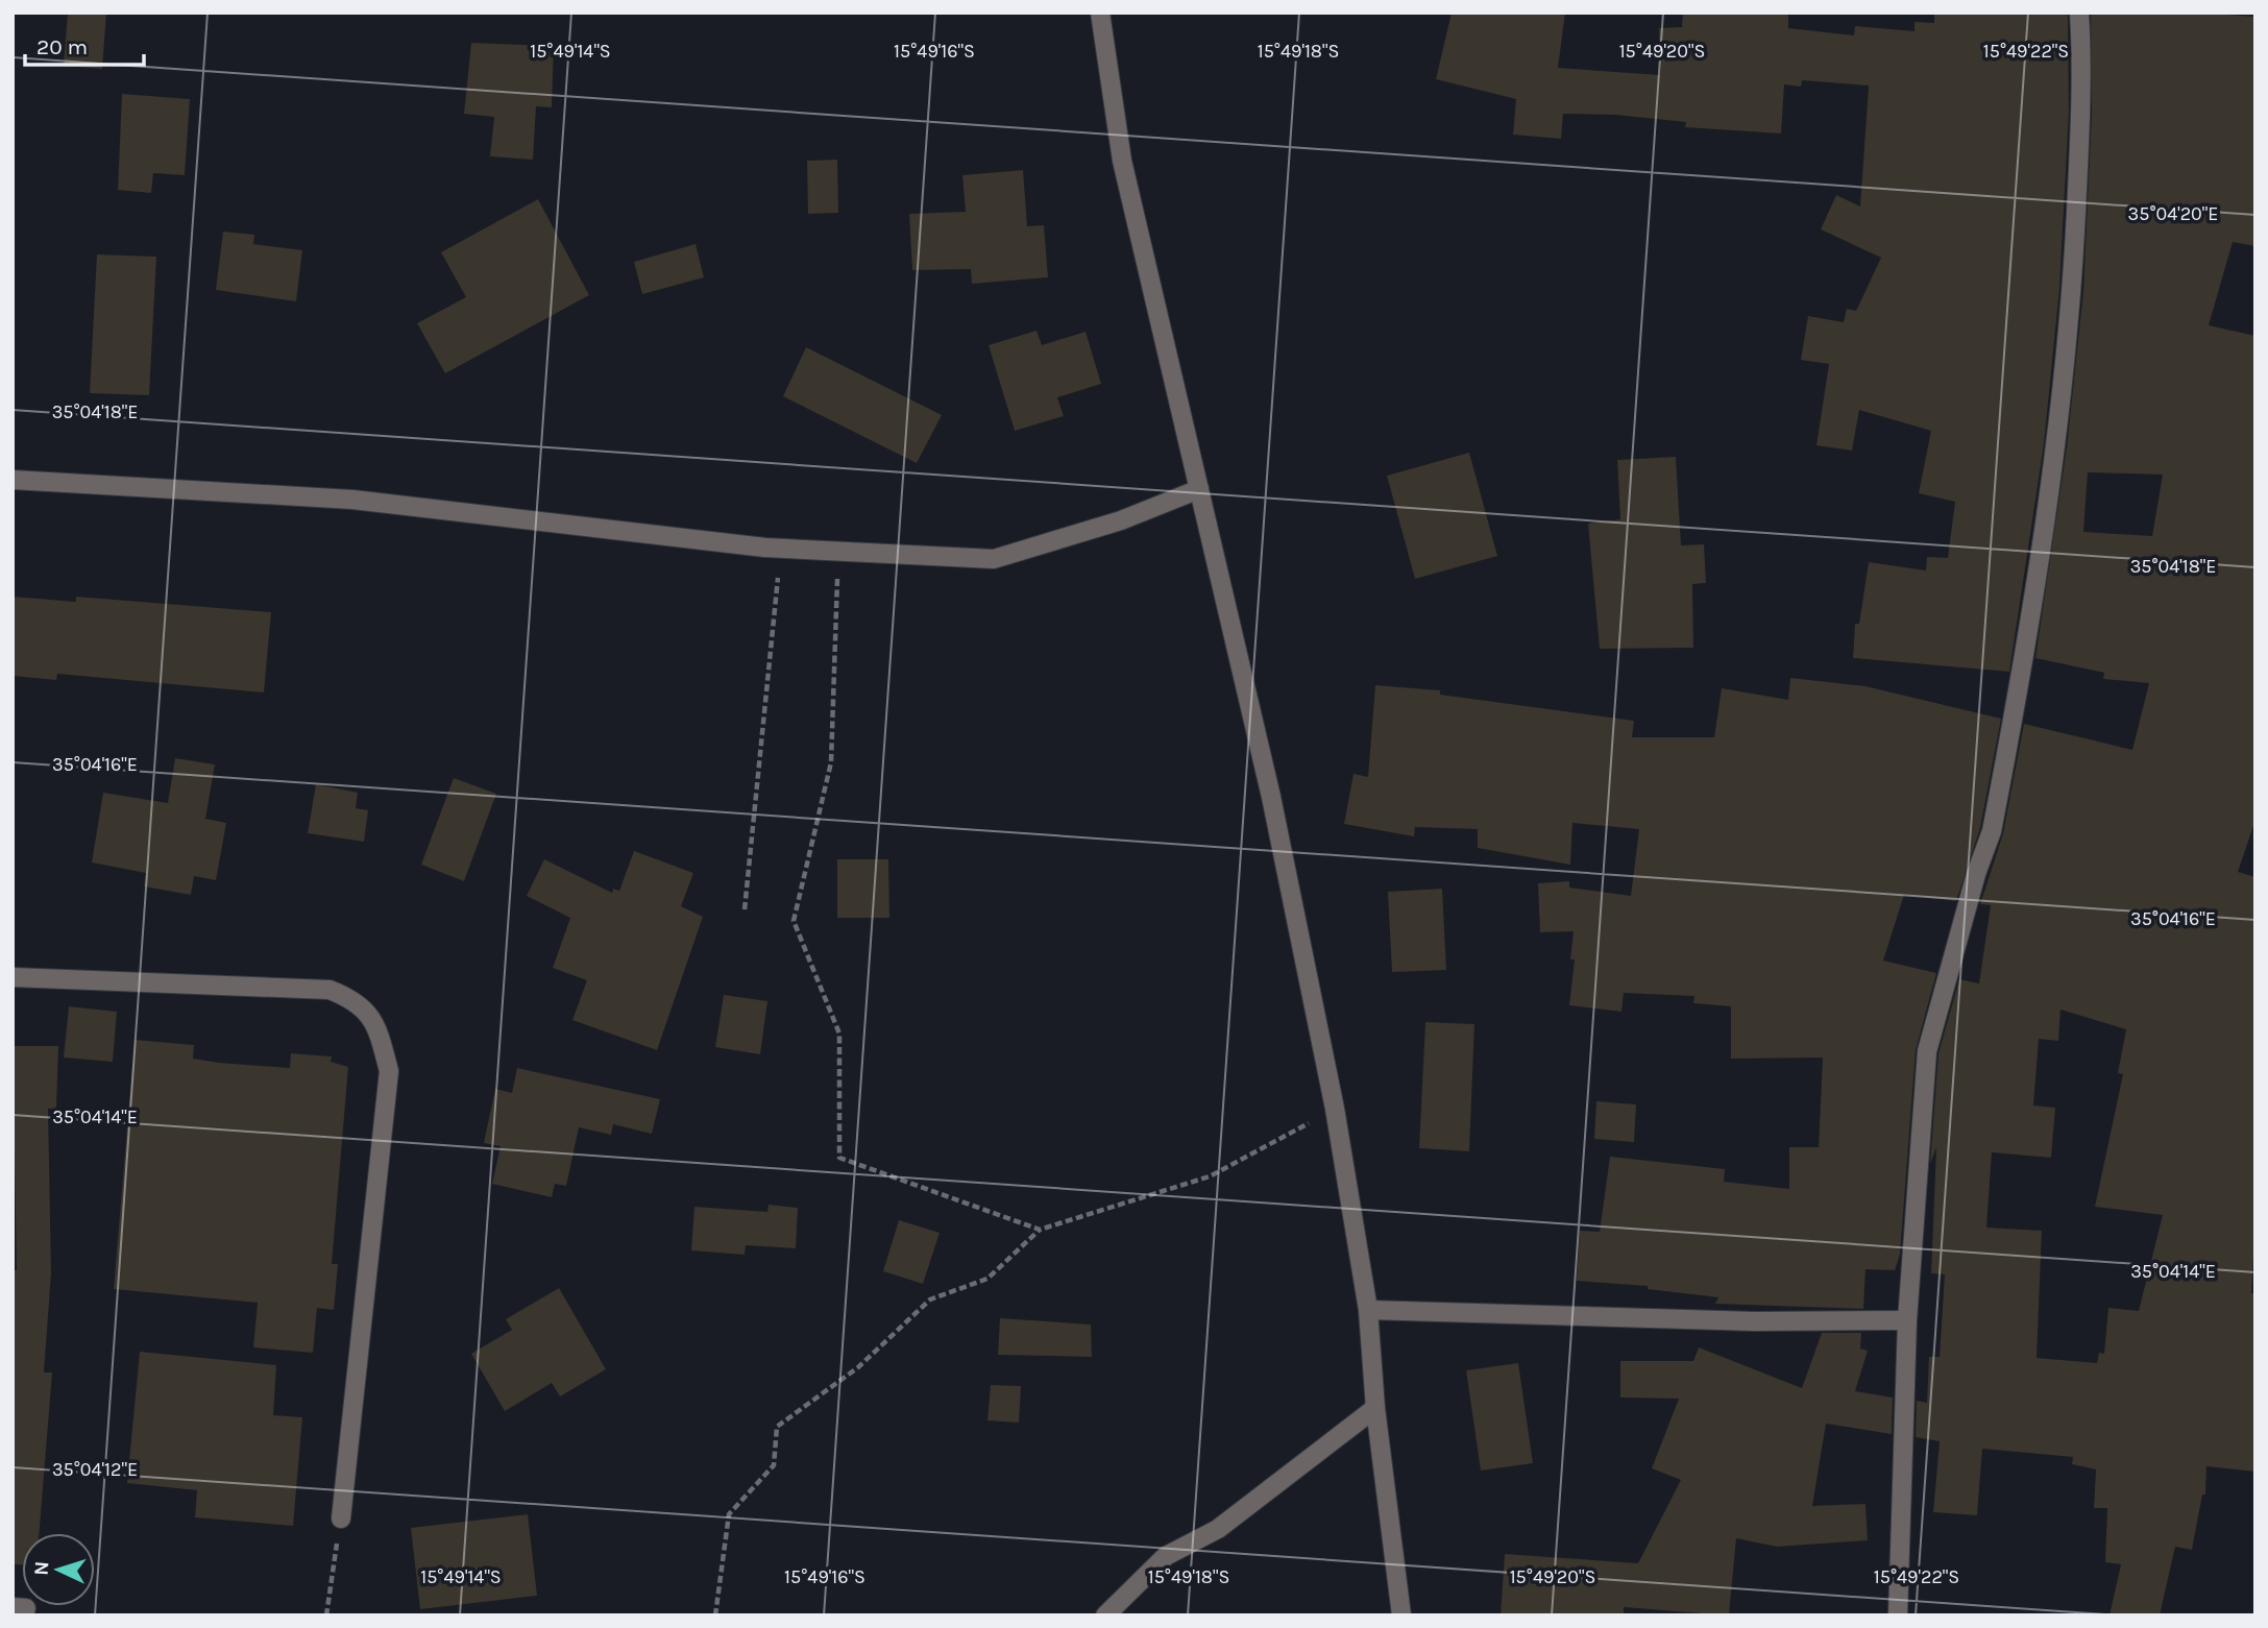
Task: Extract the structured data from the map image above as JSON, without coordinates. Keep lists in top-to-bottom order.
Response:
{
  "scale_bar": "20 m",
  "north": "left",
  "coordinates": [
    "15°49'14\"S",
    "15°49'16\"S",
    "15°49'18\"S",
    "15°49'20\"S",
    "15°49'22\"S",
    "35°04'20\"E",
    "35°04'18\"E",
    "35°04'16\"E",
    "35°04'14\"E",
    "35°04'12\"E"
  ]
}
